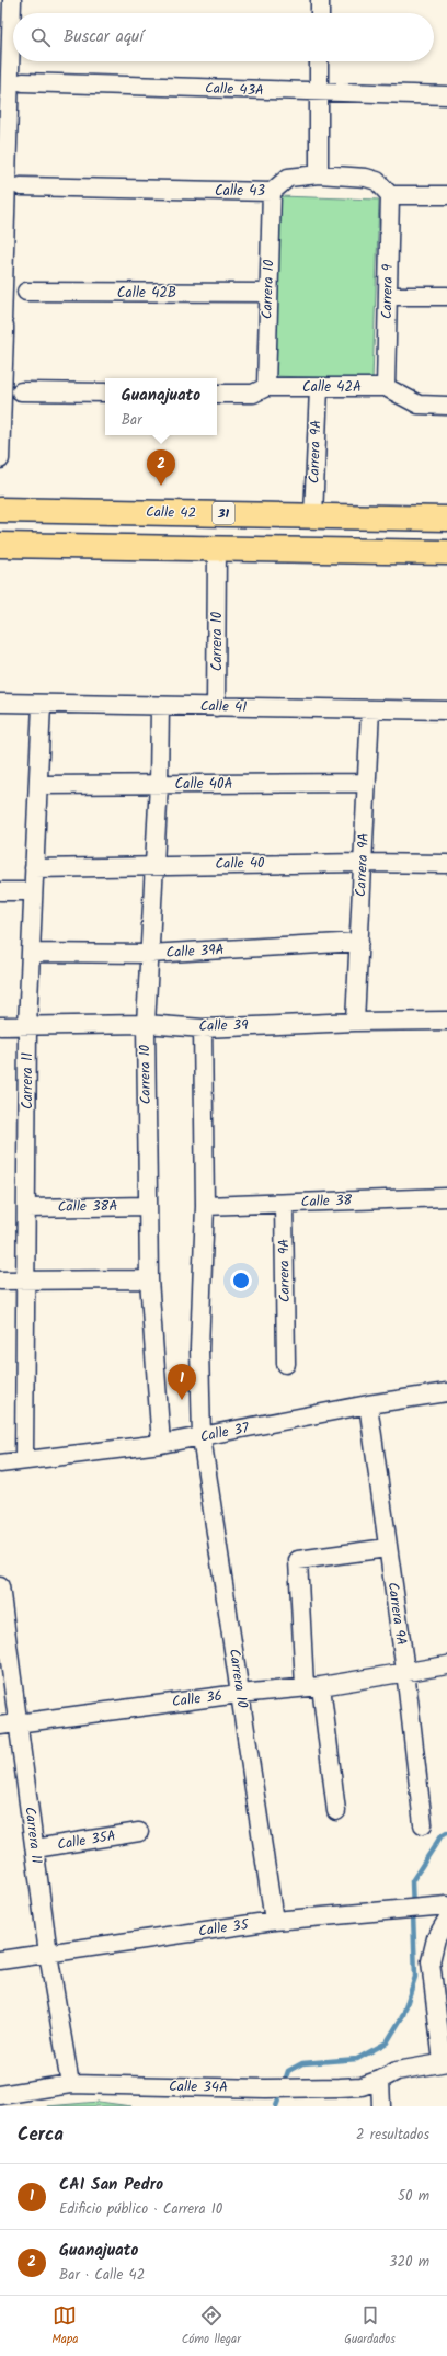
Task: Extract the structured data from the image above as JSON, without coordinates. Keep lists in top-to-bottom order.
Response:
{
  "streets": {
    "main road": ["Calle 42", "31"],
    "street": [
      "Calle 43A",
      "Calle 43",
      "Carrera 10",
      "Carrera 9",
      "Calle 42B",
      "Calle 42A",
      "Carrera 9A",
      "Calle 41",
      "Calle 40A",
      "Calle 40",
      "Calle 39A",
      "Calle 39",
      "Carrera 11",
      "Calle 38",
      "Calle 38A",
      "Calle 37",
      "Calle 36",
      "Calle 35A",
      "Calle 35",
      "Calle 34A"
    ]
  },
  "crossings": [
    ["Calle 43", "Carrera 10"],
    ["Calle 43", "Carrera 9"],
    ["Carrera 10", "Calle 42B"],
    ["Carrera 10", "Calle 42A"],
    ["Carrera 10", "Calle 41"],
    ["Carrera 10", "Calle 40A"],
    ["Carrera 10", "Calle 40"],
    ["Carrera 10", "Calle 39A"],
    ["Carrera 10", "Calle 39"],
    ["Carrera 10", "Calle 38"],
    ["Carrera 10", "Calle 38A"],
    ["Carrera 10", "Calle 37"],
    ["Carrera 10", "Calle 36"],
    ["Carrera 10", "Calle 35"],
    ["Carrera 9", "Calle 42A"],
    ["Calle 42A", "Carrera 9A"],
    ["Carrera 9A", "Calle 42"],
    ["Carrera 9A", "Calle 41"],
    ["Carrera 9A", "Calle 40A"],
    ["Carrera 9A", "Calle 40"],
    ["Carrera 9A", "Calle 39A"],
    ["Carrera 9A", "Calle 39"],
    ["Carrera 9A", "Calle 38"],
    ["Carrera 9A", "Calle 37"],
    ["Carrera 9A", "Calle 36"],
    ["Calle 41", "Carrera 11"],
    ["Calle 40A", "Carrera 11"],
    ["Calle 40", "Carrera 11"],
    ["Calle 39A", "Carrera 11"],
    ["Calle 39", "Carrera 11"],
    ["Carrera 11", "Calle 38A"],
    ["Carrera 11", "Calle 37"],
    ["Carrera 11", "Calle 36"],
    ["Carrera 11", "Calle 35A"],
    ["Carrera 11", "Calle 35"],
    ["Carrera 11", "Calle 34A"]
  ],
  "page": {
    "search": "Buscar aquí",
    "popup": ["Guanajuato", "Bar"],
    "pins": ["2", "1"],
    "heading": ["Cerca", "2 resultados"],
    "list": [
      {
        "mark": "1",
        "name": "CAI San Pedro",
        "note": "Edificio público · Carrera 10",
        "value": "50 m"
      },
      {
        "mark": "2",
        "name": "Guanajuato",
        "note": "Bar · Calle 42",
        "value": "320 m"
      }
    ],
    "nav": ["Mapa", "Cómo llegar", "Guardados"]
  }
}
